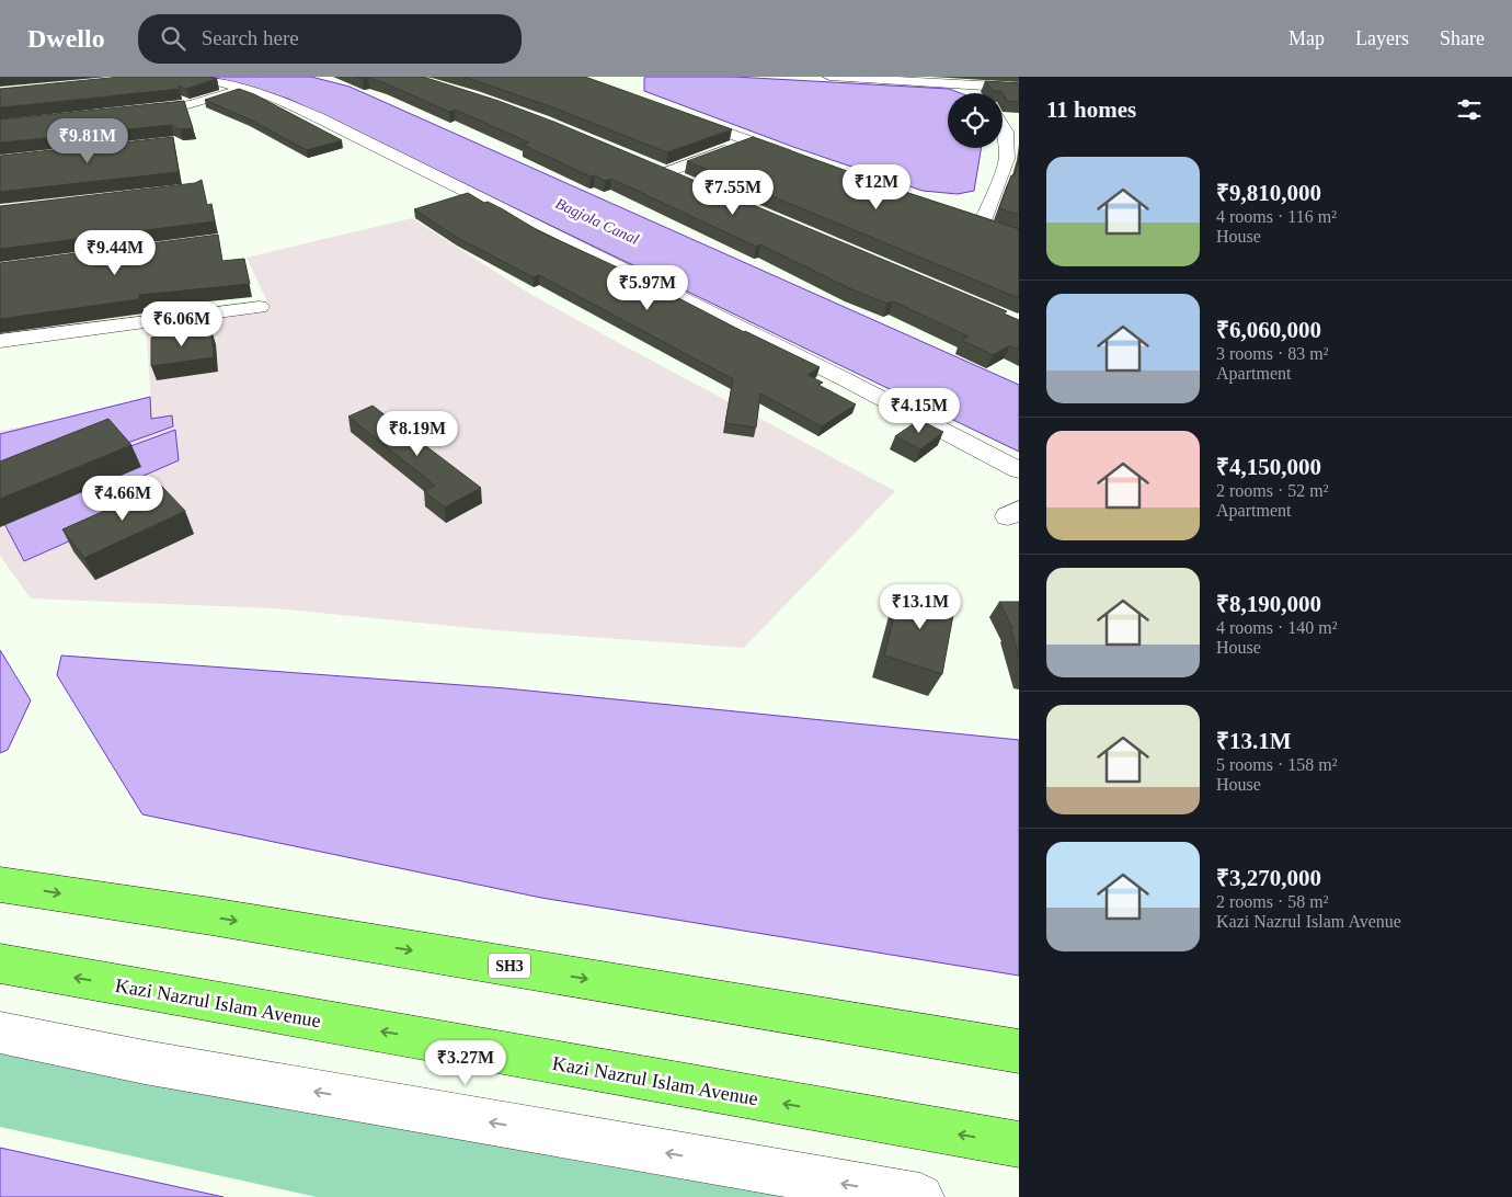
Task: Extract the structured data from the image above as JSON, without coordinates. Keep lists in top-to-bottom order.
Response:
{
  "streets": {
    "main road": ["SH3", "Kazi Nazrul Islam Avenue"]
  },
  "water": ["Bagjola Canal"],
  "page": {
    "header": "Dwello",
    "search": "Search here",
    "nav": ["Map", "Layers", "Share"],
    "heading": "11 homes",
    "price": [
      "₹9.81M",
      "₹12M",
      "₹7.55M",
      "₹9.44M",
      "₹5.97M",
      "₹6.06M",
      "₹4.15M",
      "₹8.19M",
      "₹4.66M",
      "₹13.1M",
      "₹3.27M"
    ],
    "list": [
      {
        "name": "₹9,810,000",
        "note": "4 rooms · 116 m² · House"
      },
      {
        "name": "₹6,060,000",
        "note": "3 rooms · 83 m² · Apartment"
      },
      {
        "name": "₹4,150,000",
        "note": "2 rooms · 52 m² · Apartment"
      },
      {
        "name": "₹8,190,000",
        "note": "4 rooms · 140 m² · House"
      },
      {
        "name": "₹13.1M",
        "note": "5 rooms · 158 m² · House"
      },
      {
        "name": "₹3,270,000",
        "note": "2 rooms · 58 m² · Kazi Nazrul Islam Avenue"
      }
    ]
  }
}
